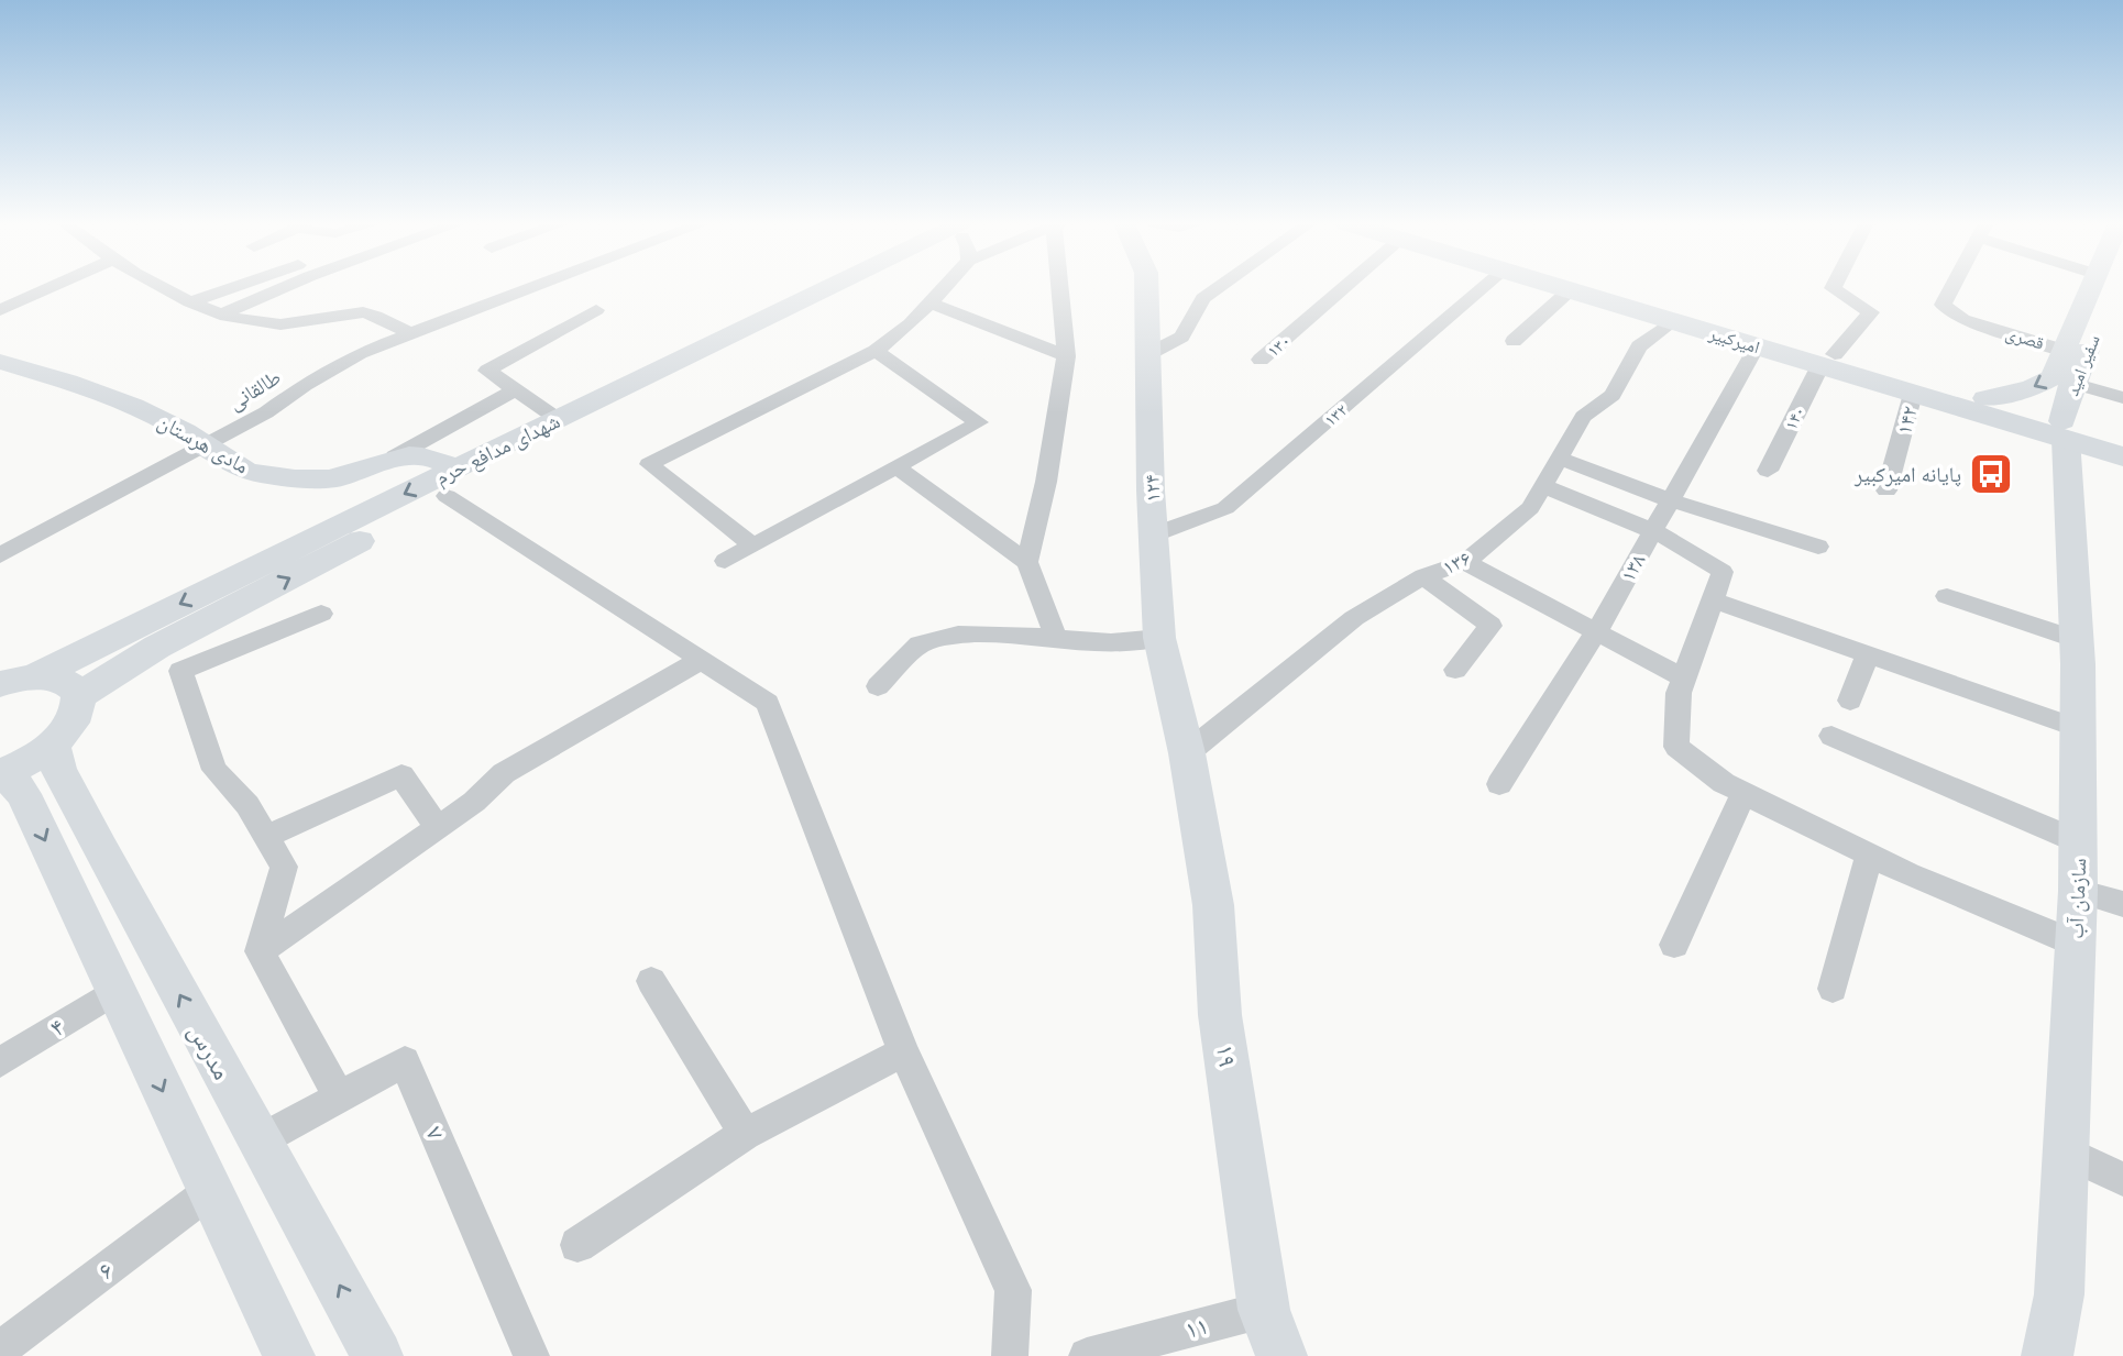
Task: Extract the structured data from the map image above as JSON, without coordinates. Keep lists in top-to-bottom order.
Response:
{
  "streets": {
    "main road": ["امیرکبیر"],
    "street": [
      "قصری",
      "۱۳۰",
      "سفیر امید",
      "طالقانی",
      "۱۳۲",
      "۱۴۰",
      "۱۴۲",
      "مادی هرستان",
      "شهدای مدافع حرم",
      "۱۲۴",
      "۱۳۶",
      "۱۳۸",
      "سازمان آب",
      "۴",
      "مدرس",
      "۱۹",
      "۷",
      "۶",
      "۱۱"
    ]
  },
  "crossings": [
    ["قصری", "سفیر امید"],
    ["امیرکبیر", "سفیر امید"],
    ["امیرکبیر", "۱۴۰"],
    ["امیرکبیر", "۱۴۲"],
    ["امیرکبیر", "۱۳۶"],
    ["امیرکبیر", "۱۳۸"],
    ["امیرکبیر", "سازمان آب"],
    ["سفیر امید", "سازمان آب"],
    ["طالقانی", "مادی هرستان"],
    ["۱۳۲", "۱۲۴"],
    ["مادی هرستان", "شهدای مدافع حرم"],
    ["۱۲۴", "۱۳۶"],
    ["۱۲۴", "۱۹"],
    ["۱۳۶", "۱۹"],
    ["مدرس", "۷"],
    ["۱۹", "۱۱"]
  ],
  "places": {
    "bus stop": ["پایانه امیرکبیر"]
  }
}
